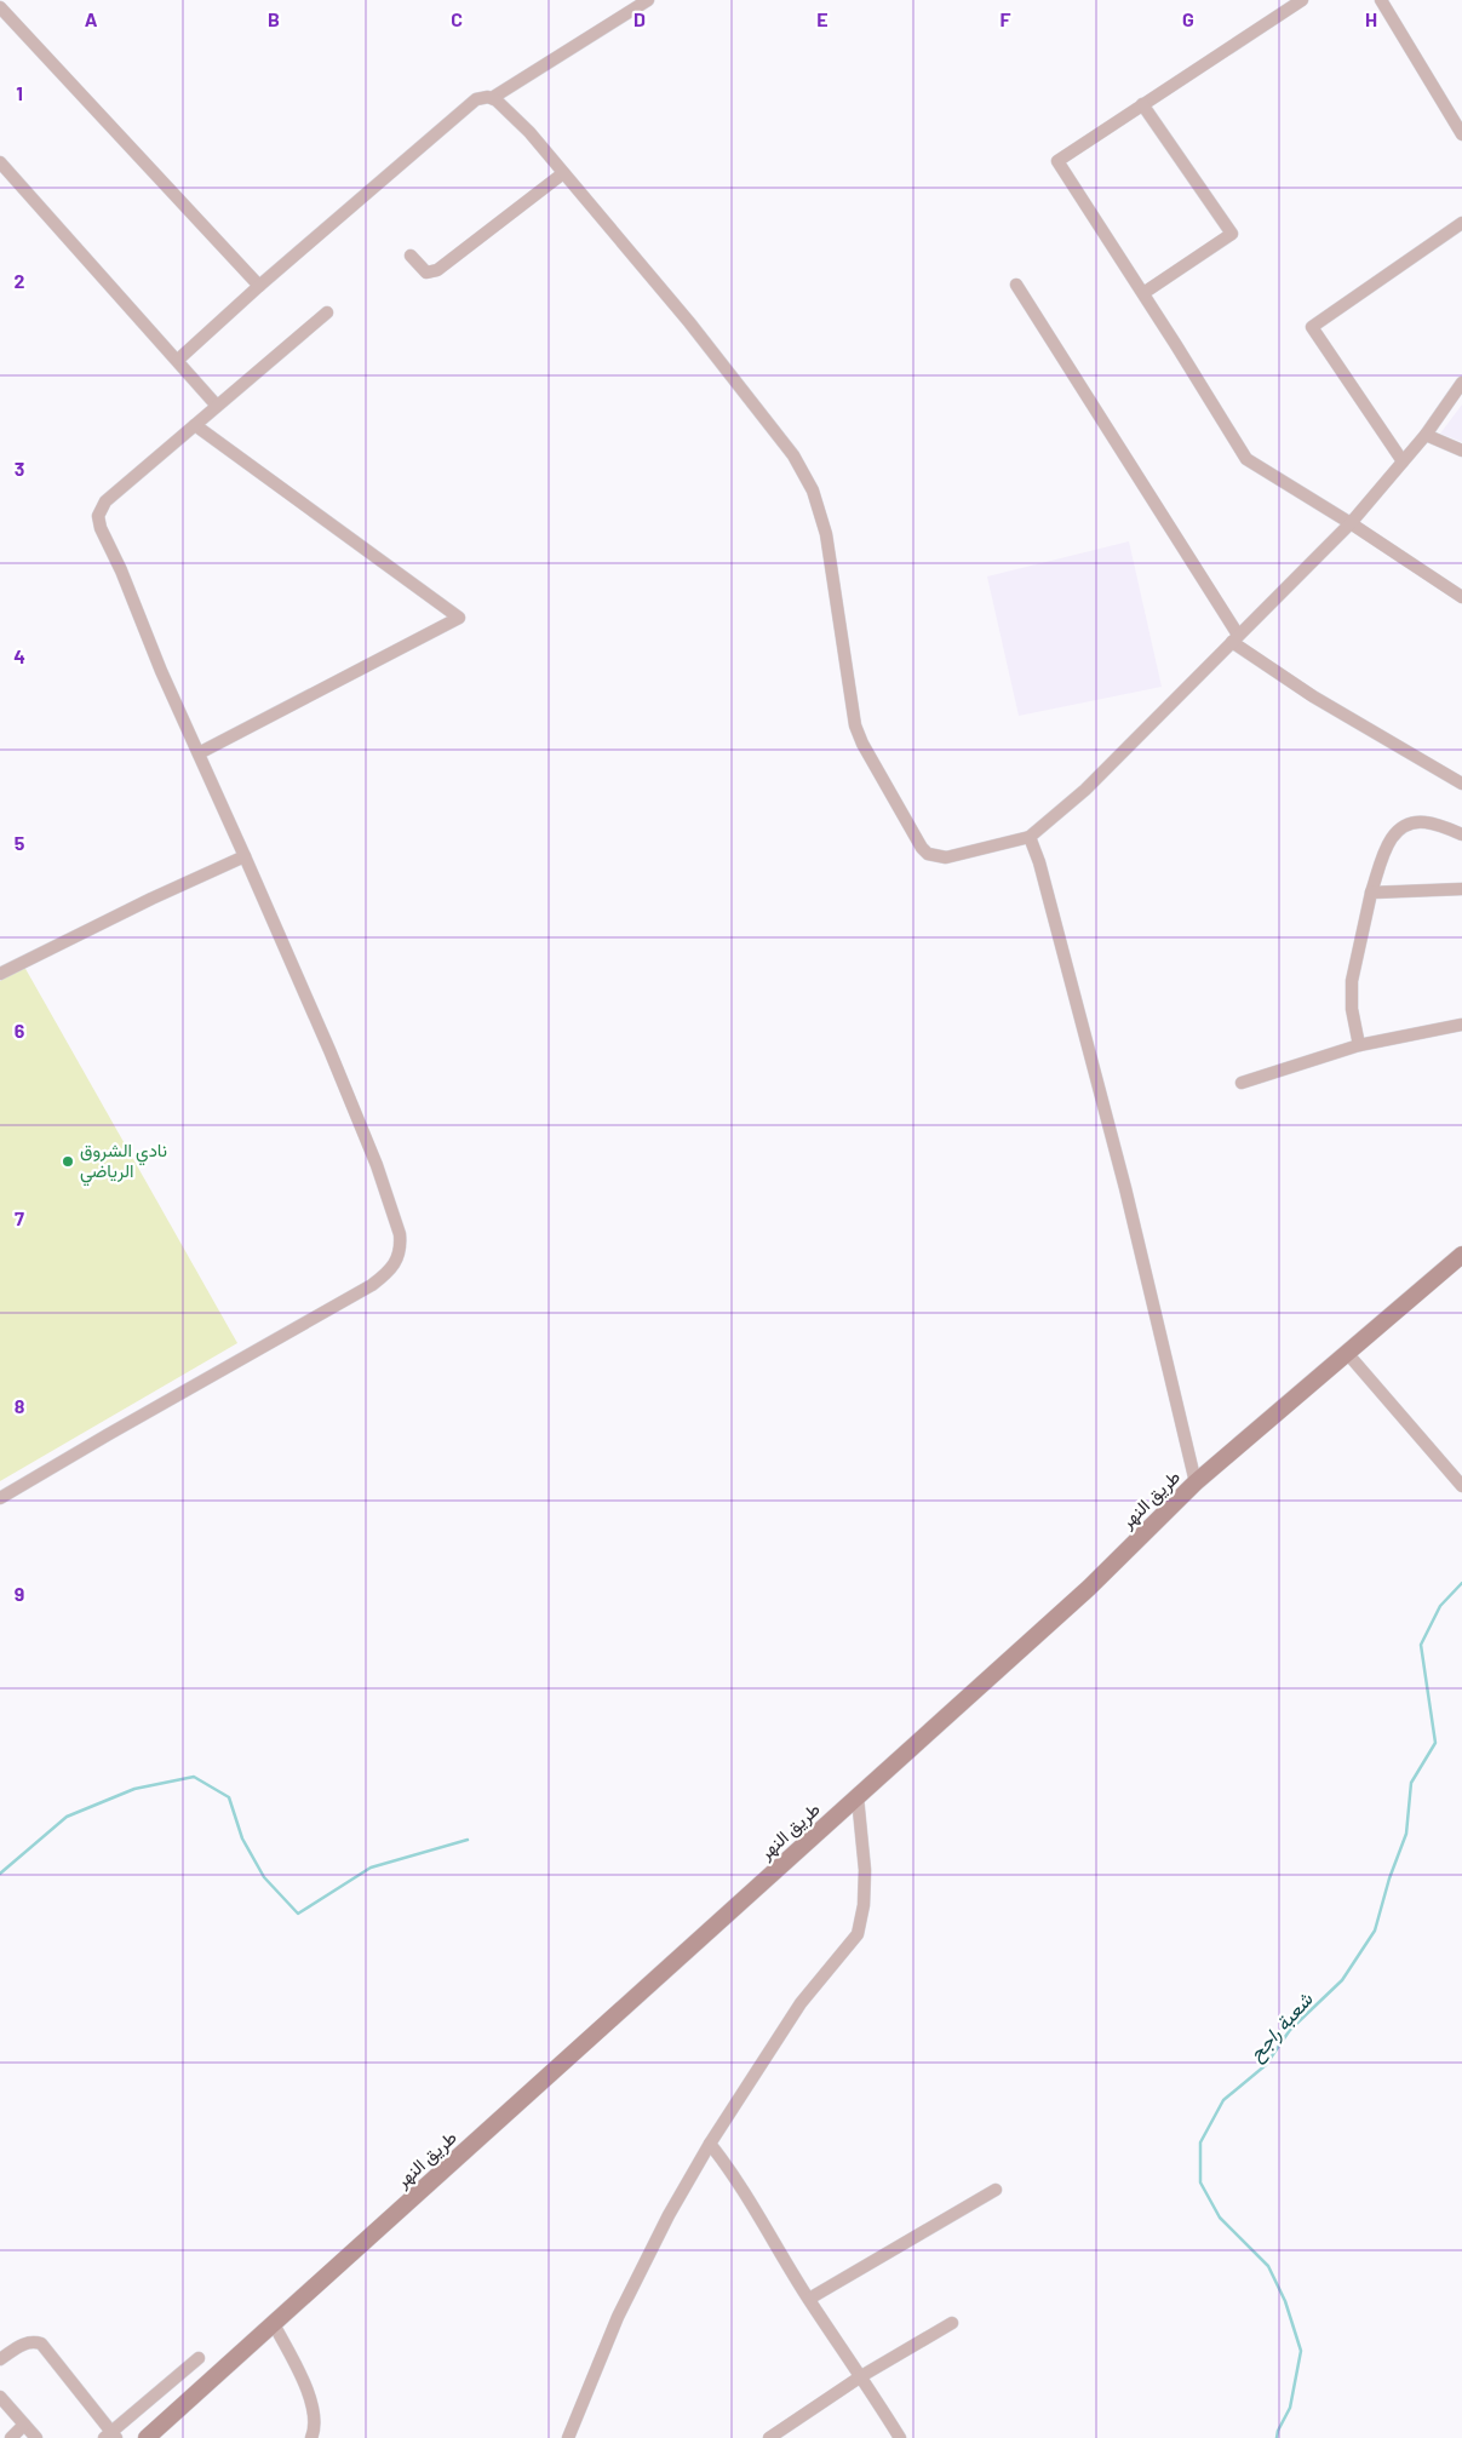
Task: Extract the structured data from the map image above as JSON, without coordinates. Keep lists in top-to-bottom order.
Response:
{
  "streets": {
    "main road": ["طريق النهر"]
  },
  "water": ["شعبة راجح"],
  "places": ["نادي الشروق الرياضي"],
  "grid": {
    "columns": [
      "A",
      "B",
      "C",
      "D",
      "E",
      "F",
      "G",
      "H"
    ],
    "rows": [
      "1",
      "2",
      "3",
      "4",
      "5",
      "6",
      "7",
      "8",
      "9"
    ]
  }
}
